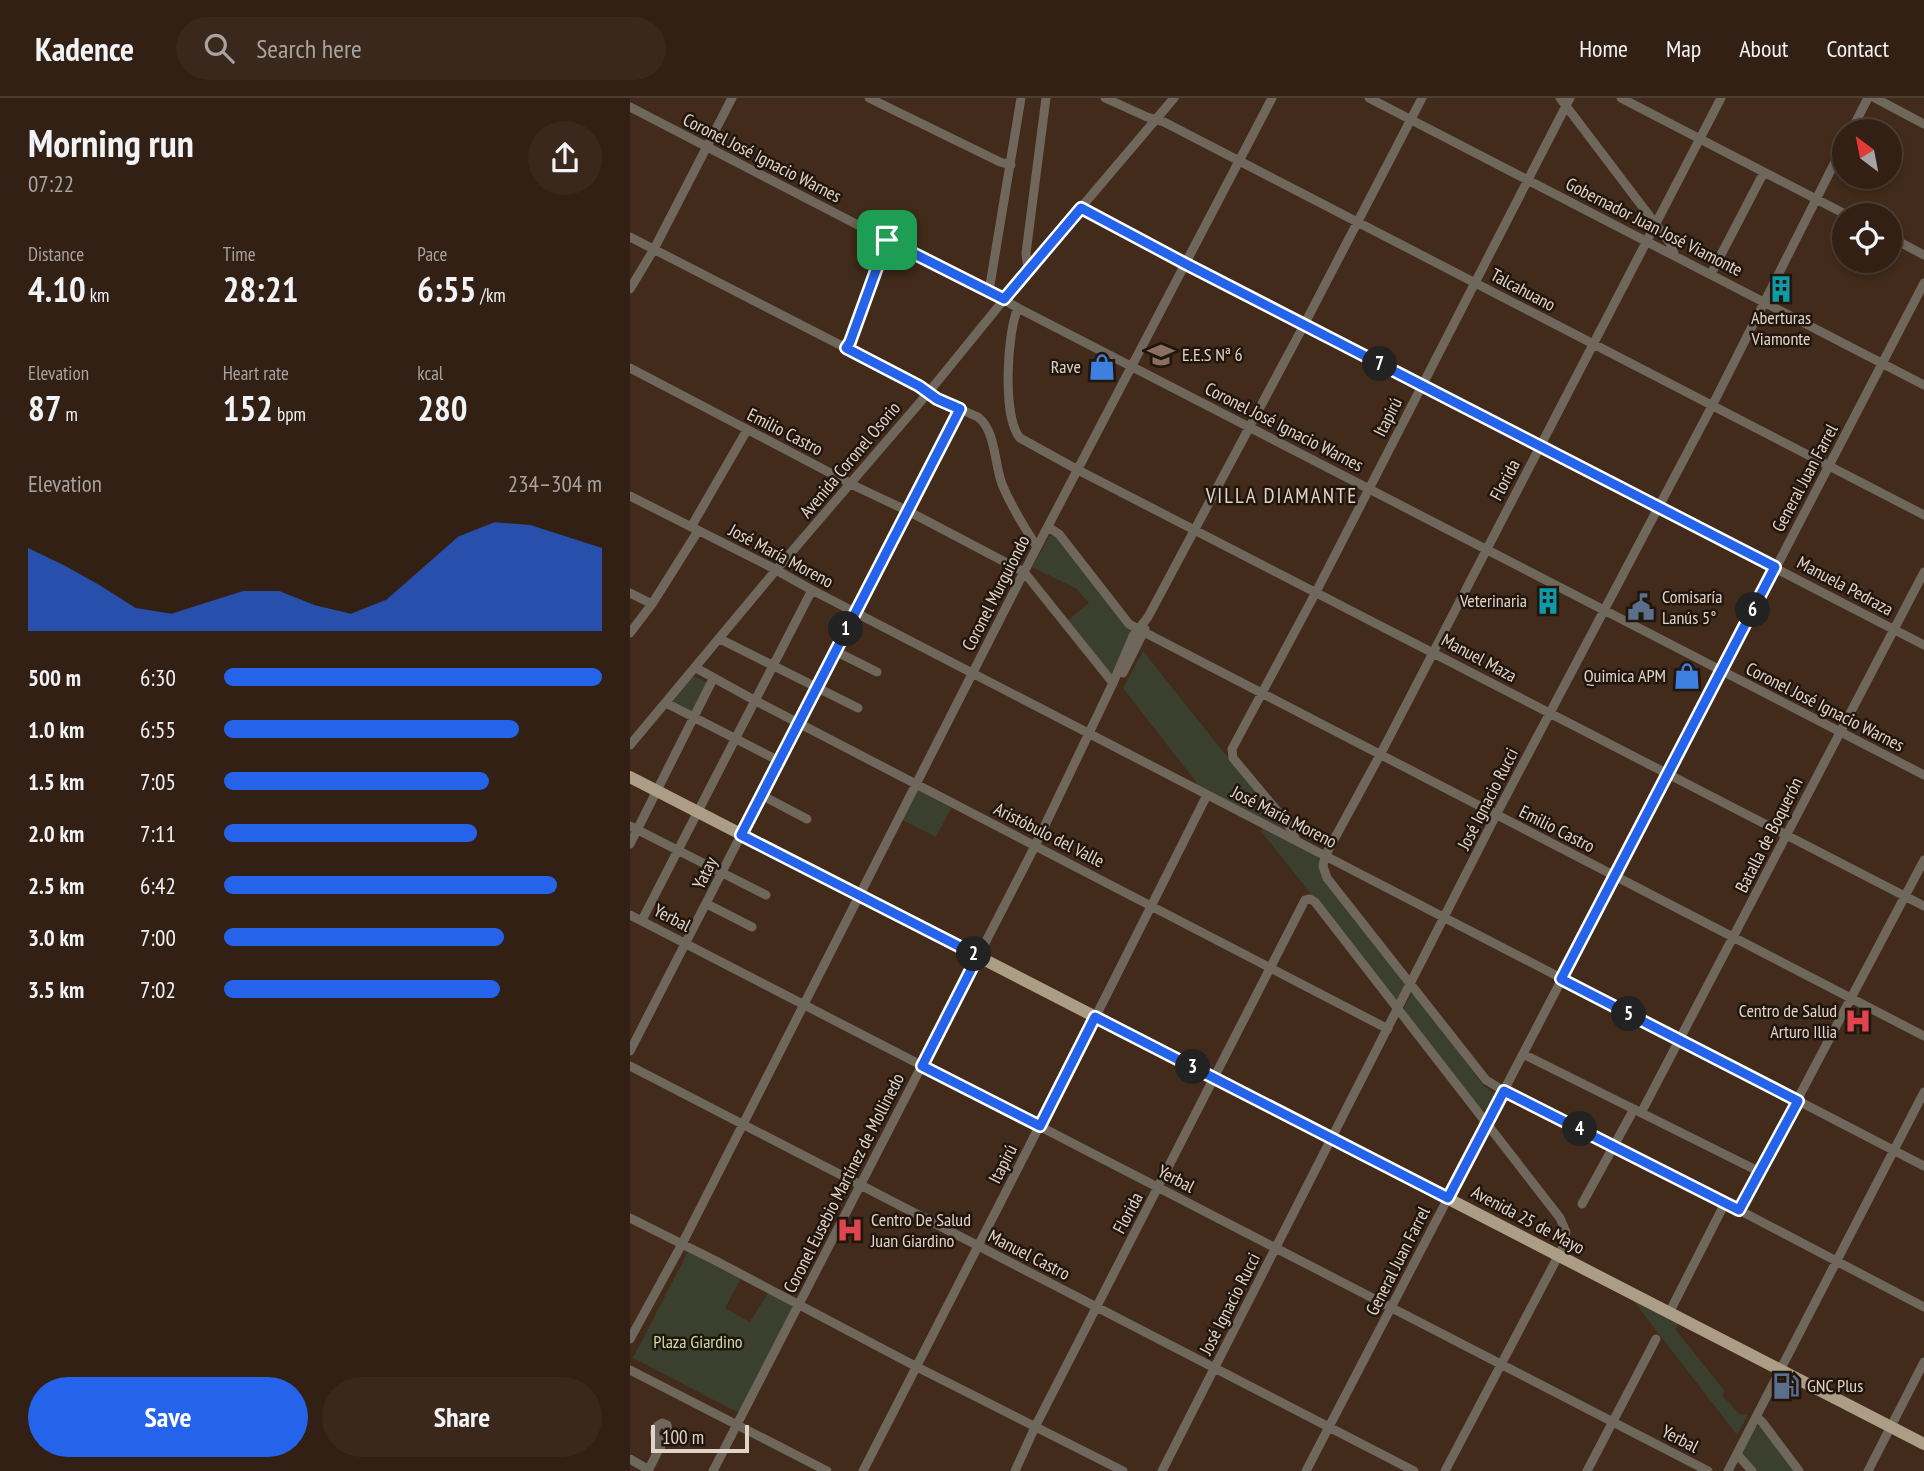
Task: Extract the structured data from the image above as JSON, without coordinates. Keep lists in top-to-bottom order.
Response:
{
  "streets": {
    "main road": ["Avenida 25 de Mayo"],
    "street": [
      "Coronel José Ignacio Warnes",
      "Gobernador Juan José Viamonte",
      "Talcahuano",
      "Itapirú",
      "Emilio Castro",
      "Avenida Coronel Osorio",
      "General Juan Farrel",
      "Florida",
      "José María Moreno",
      "Manuela Pedraza",
      "Coronel Murguiondo",
      "Manuel Maza",
      "José Ignacio Rucci",
      "Aristóbulo del Valle",
      "Batalla de Boquerón",
      "Yatay",
      "Yerbal",
      "Coronel Eusebio Martínez de Mollinedo",
      "Manuel Castro"
    ]
  },
  "crossings": [
    ["Coronel José Ignacio Warnes", "Itapirú"],
    ["Coronel José Ignacio Warnes", "Avenida Coronel Osorio"],
    ["Coronel José Ignacio Warnes", "General Juan Farrel"],
    ["Coronel José Ignacio Warnes", "Florida"],
    ["Coronel José Ignacio Warnes", "Coronel Murguiondo"],
    ["Coronel José Ignacio Warnes", "Manuel Maza"],
    ["Coronel José Ignacio Warnes", "José Ignacio Rucci"],
    ["Coronel José Ignacio Warnes", "Batalla de Boquerón"],
    ["Coronel José Ignacio Warnes", "Coronel Eusebio Martínez de Mollinedo"],
    ["Gobernador Juan José Viamonte", "Itapirú"],
    ["Gobernador Juan José Viamonte", "General Juan Farrel"],
    ["Gobernador Juan José Viamonte", "Florida"],
    ["Gobernador Juan José Viamonte", "José Ignacio Rucci"],
    ["Gobernador Juan José Viamonte", "Coronel Eusebio Martínez de Mollinedo"],
    ["Talcahuano", "Itapirú"],
    ["Talcahuano", "Avenida Coronel Osorio"],
    ["Talcahuano", "General Juan Farrel"],
    ["Talcahuano", "Florida"],
    ["Talcahuano", "Coronel Murguiondo"],
    ["Talcahuano", "José Ignacio Rucci"],
    ["Talcahuano", "Coronel Eusebio Martínez de Mollinedo"],
    ["Itapirú", "Emilio Castro"],
    ["Itapirú", "José María Moreno"],
    ["Itapirú", "Manuela Pedraza"],
    ["Itapirú", "Manuel Maza"],
    ["Itapirú", "Aristóbulo del Valle"],
    ["Itapirú", "Yerbal"],
    ["Itapirú", "Avenida 25 de Mayo"],
    ["Itapirú", "Manuel Castro"],
    ["Emilio Castro", "Avenida Coronel Osorio"],
    ["Emilio Castro", "General Juan Farrel"],
    ["Emilio Castro", "Florida"],
    ["Emilio Castro", "Coronel Murguiondo"],
    ["Emilio Castro", "José Ignacio Rucci"],
    ["Emilio Castro", "Batalla de Boquerón"],
    ["Emilio Castro", "Yatay"],
    ["Emilio Castro", "Coronel Eusebio Martínez de Mollinedo"],
    ["Avenida Coronel Osorio", "José María Moreno"],
    ["Avenida Coronel Osorio", "Manuela Pedraza"],
    ["Avenida Coronel Osorio", "Aristóbulo del Valle"],
    ["General Juan Farrel", "José María Moreno"],
    ["General Juan Farrel", "Manuela Pedraza"],
    ["General Juan Farrel", "Manuel Maza"],
    ["General Juan Farrel", "Yerbal"],
    ["General Juan Farrel", "Avenida 25 de Mayo"],
    ["General Juan Farrel", "Manuel Castro"],
    ["Florida", "José María Moreno"],
    ["Florida", "Manuela Pedraza"],
    ["Florida", "Manuel Maza"],
    ["Florida", "José Ignacio Rucci"],
    ["Florida", "Aristóbulo del Valle"],
    ["Florida", "Yerbal"],
    ["Florida", "Avenida 25 de Mayo"],
    ["Florida", "Manuel Castro"],
    ["José María Moreno", "Coronel Murguiondo"],
    ["José María Moreno", "José Ignacio Rucci"],
    ["José María Moreno", "Batalla de Boquerón"],
    ["José María Moreno", "Yatay"],
    ["José María Moreno", "Coronel Eusebio Martínez de Mollinedo"],
    ["Manuela Pedraza", "Coronel Murguiondo"],
    ["Manuela Pedraza", "José Ignacio Rucci"],
    ["Manuela Pedraza", "Batalla de Boquerón"],
    ["Manuela Pedraza", "Coronel Eusebio Martínez de Mollinedo"],
    ["Coronel Murguiondo", "Manuel Maza"],
    ["Coronel Murguiondo", "Aristóbulo del Valle"],
    ["Coronel Murguiondo", "Yerbal"],
    ["Coronel Murguiondo", "Avenida 25 de Mayo"],
    ["Coronel Murguiondo", "Manuel Castro"],
    ["Manuel Maza", "José Ignacio Rucci"],
    ["Manuel Maza", "Batalla de Boquerón"],
    ["Manuel Maza", "Coronel Eusebio Martínez de Mollinedo"],
    ["José Ignacio Rucci", "Aristóbulo del Valle"],
    ["José Ignacio Rucci", "Yerbal"],
    ["José Ignacio Rucci", "Avenida 25 de Mayo"],
    ["José Ignacio Rucci", "Manuel Castro"],
    ["Aristóbulo del Valle", "Yatay"],
    ["Aristóbulo del Valle", "Coronel Eusebio Martínez de Mollinedo"],
    ["Yatay", "Yerbal"],
    ["Yatay", "Avenida 25 de Mayo"],
    ["Yerbal", "Coronel Eusebio Martínez de Mollinedo"],
    ["Coronel Eusebio Martínez de Mollinedo", "Avenida 25 de Mayo"],
    ["Coronel Eusebio Martínez de Mollinedo", "Manuel Castro"]
  ],
  "districts": ["VILLA DIAMANTE"],
  "parks": ["Plaza Giardino"],
  "places": {
    "building": ["Aberturas Viamonte", "Veterinaria"],
    "school or university": ["E.E.S Nª 6"],
    "shop": ["Rave", "Quimica APM"],
    "public building": ["Comisaría Lanús 5°"],
    "hospital": ["Centro de Salud Arturo Illia", "Centro De Salud Juan Giardino"],
    "fuel station": ["GNC Plus"]
  },
  "scale_bar": "100 m",
  "north": "top left",
  "page": {
    "header": "Kadence",
    "search": "Search here",
    "nav": [
      "Home",
      "Map",
      "About",
      "Contact"
    ],
    "heading": ["Morning run", "07:22"],
    "stats": [
      ["Distance", "4.10 km"],
      ["Time", "28:21"],
      ["Pace", "6:55 /km"],
      ["Elevation", "87 m"],
      ["Heart rate", "152 bpm"],
      ["kcal", "280"]
    ],
    "pins": [
      "7",
      "6",
      "1",
      "2",
      "5",
      "3",
      "4"
    ],
    "chart": ["Elevation", "234–304 m"],
    "list": [
      {
        "name": "500 m",
        "note": "6:30"
      },
      {
        "name": "1.0 km",
        "note": "6:55"
      },
      {
        "name": "1.5 km",
        "note": "7:05"
      },
      {
        "name": "2.0 km",
        "note": "7:11"
      },
      {
        "name": "2.5 km",
        "note": "6:42"
      },
      {
        "name": "3.0 km",
        "note": "7:00"
      },
      {
        "name": "3.5 km",
        "note": "7:02"
      }
    ],
    "buttons": ["Save", "Share"],
    "scale": "100 m"
  }
}
